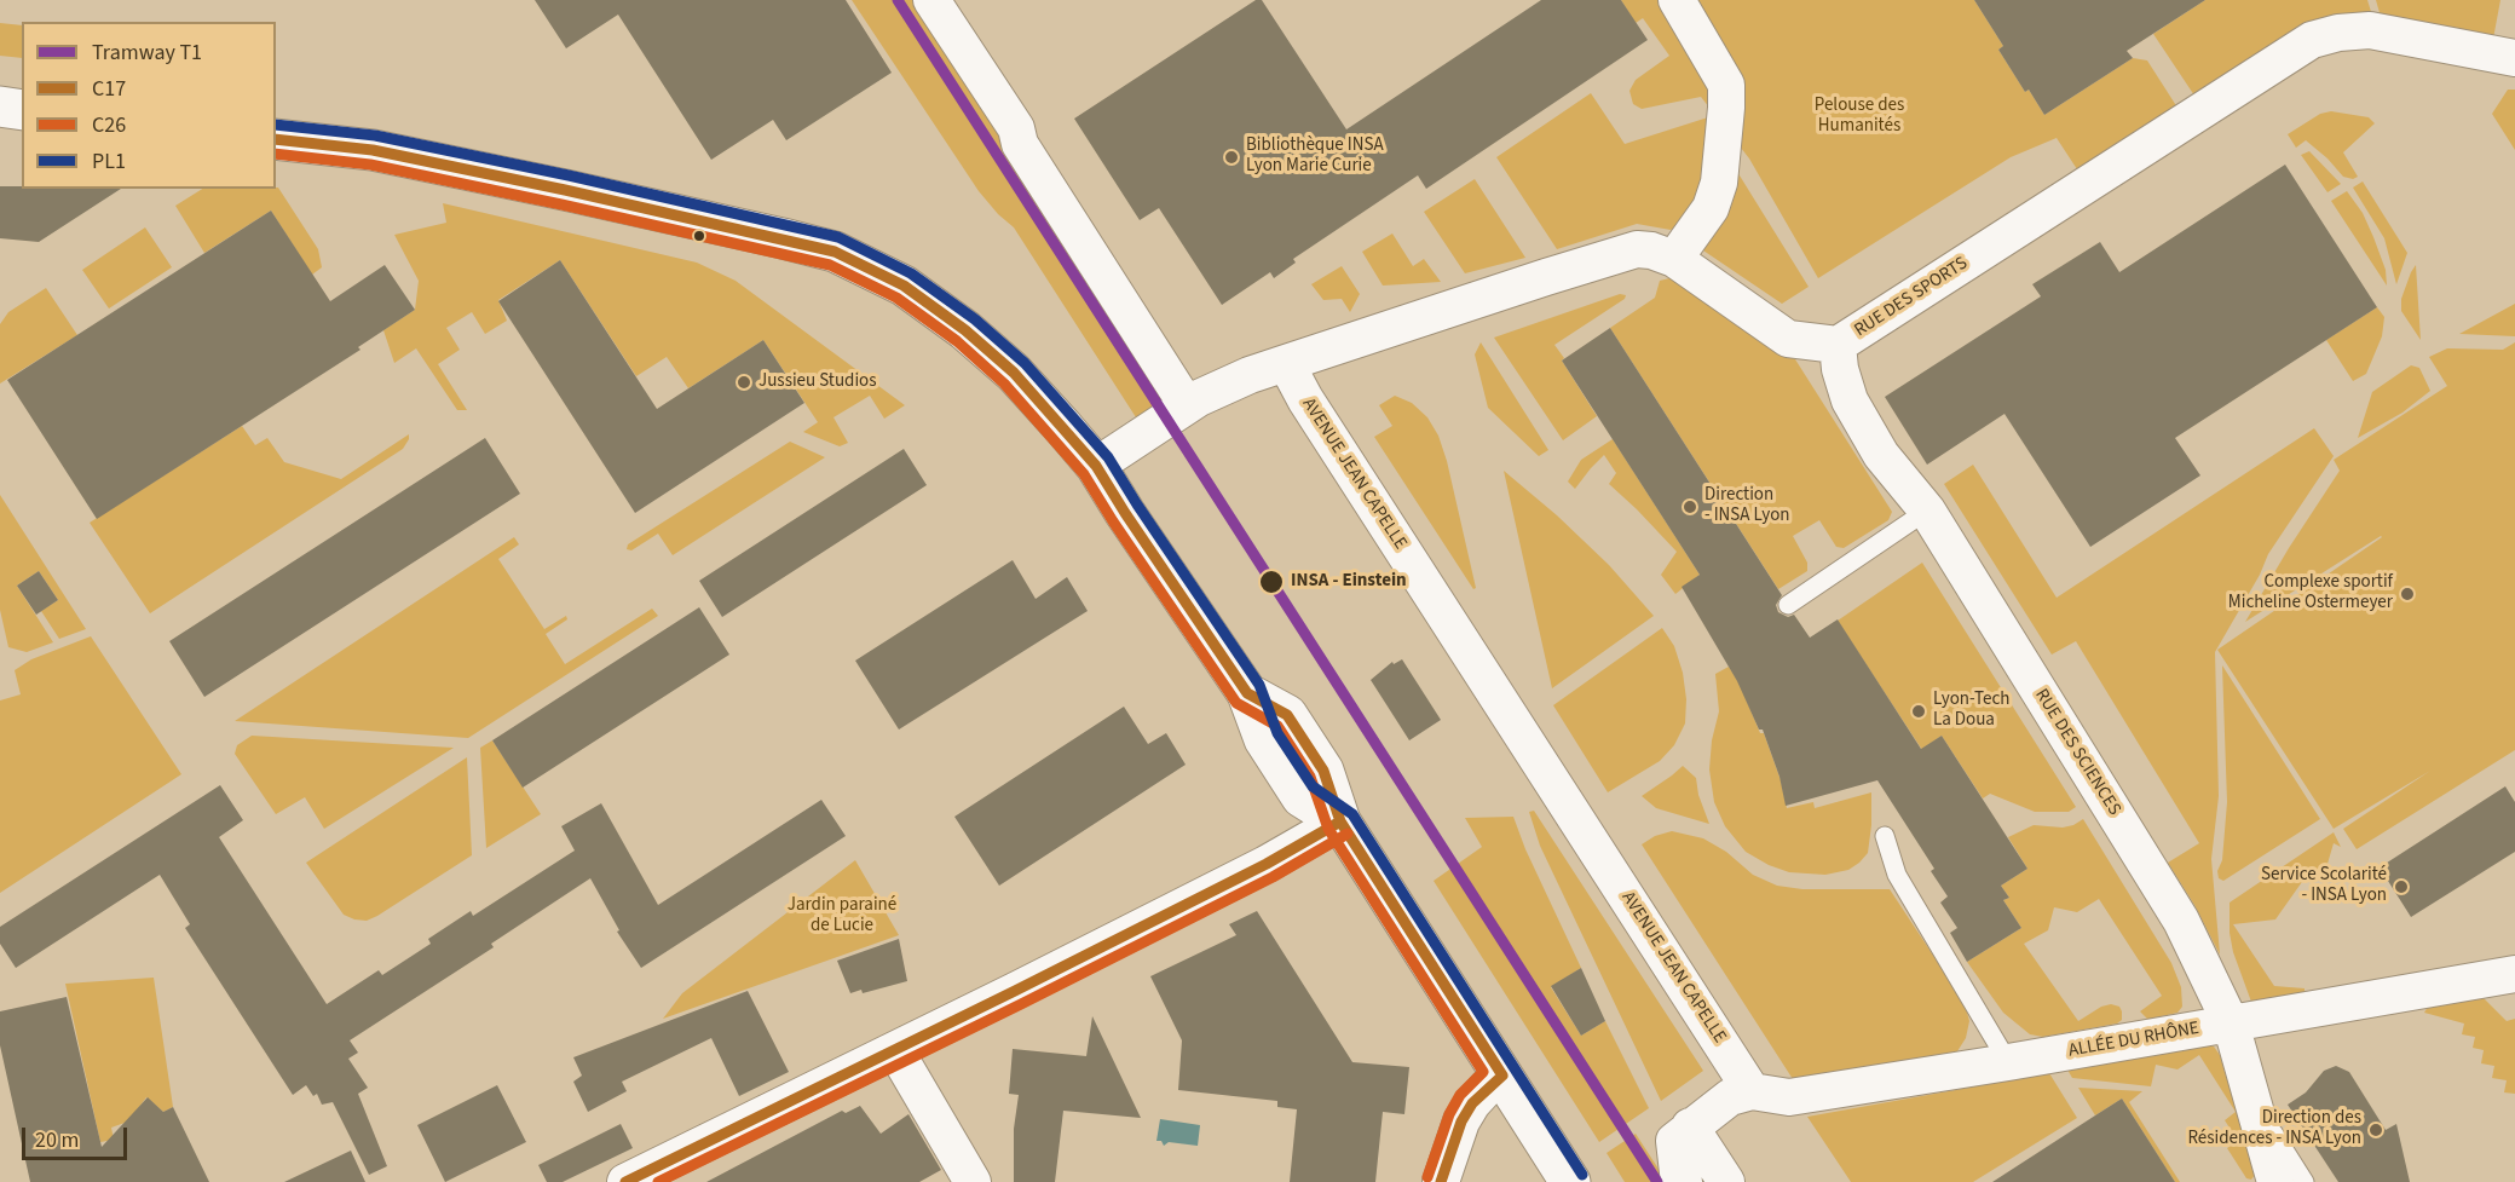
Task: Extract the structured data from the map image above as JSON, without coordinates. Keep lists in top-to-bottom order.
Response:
{
  "streets": {
    "street": [
      "RUE DES SPORTS",
      "AVENUE JEAN CAPELLE",
      "RUE DES SCIENCES",
      "ALLÉE DU RHÔNE"
    ]
  },
  "crossings": [
    ["RUE DES SPORTS", "AVENUE JEAN CAPELLE"],
    ["RUE DES SPORTS", "RUE DES SCIENCES"],
    ["AVENUE JEAN CAPELLE", "ALLÉE DU RHÔNE"],
    ["RUE DES SCIENCES", "ALLÉE DU RHÔNE"]
  ],
  "parks": ["Pelouse des Humanités", "Jardin parainé de Lucie"],
  "places": [
    "Bibliothèque INSA Lyon Marie Curie",
    "Jussieu Studios",
    "Direction - INSA Lyon",
    "INSA - Einstein",
    "Complexe sportif Micheline Ostermeyer",
    "Lyon-Tech La Doua",
    "Service Scolarité - INSA Lyon",
    "Direction des Résidences - INSA Lyon"
  ],
  "lines": [
    "tram line T1",
    "transit line PL1",
    "transit line C17",
    "transit line C26"
  ],
  "legend": [
    "Tramway T1",
    "C17",
    "C26",
    "PL1"
  ],
  "scale_bar": "20 m"
}
